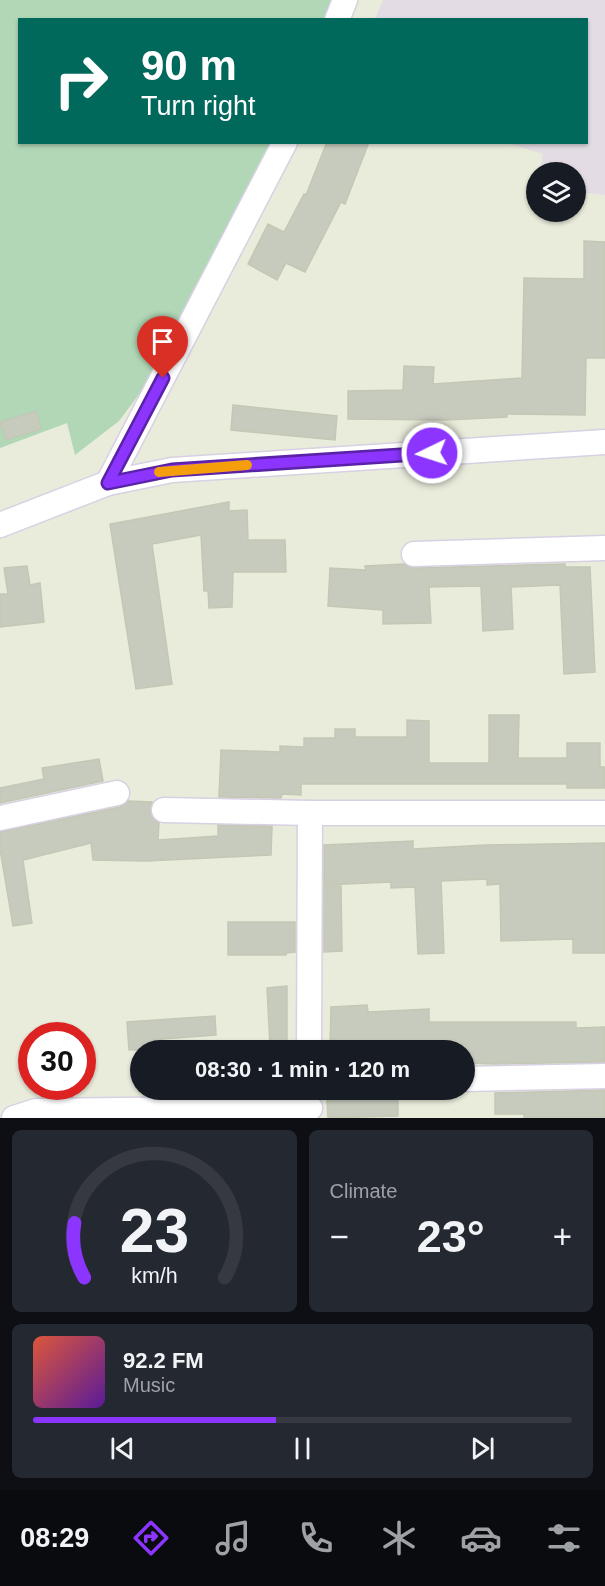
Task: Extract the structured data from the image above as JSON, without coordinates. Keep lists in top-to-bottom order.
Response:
{
  "page": {
    "turn": ["90 m", "Turn right"],
    "limit": "30",
    "trip": "08:30 · 1 min · 120 m",
    "tile": "Climate",
    "heat": ["−", "23°", "+"],
    "song": ["92.2 FM", "Music"],
    "tabs": "08:29",
    "gauge": ["23", "km/h"]
  }
}
